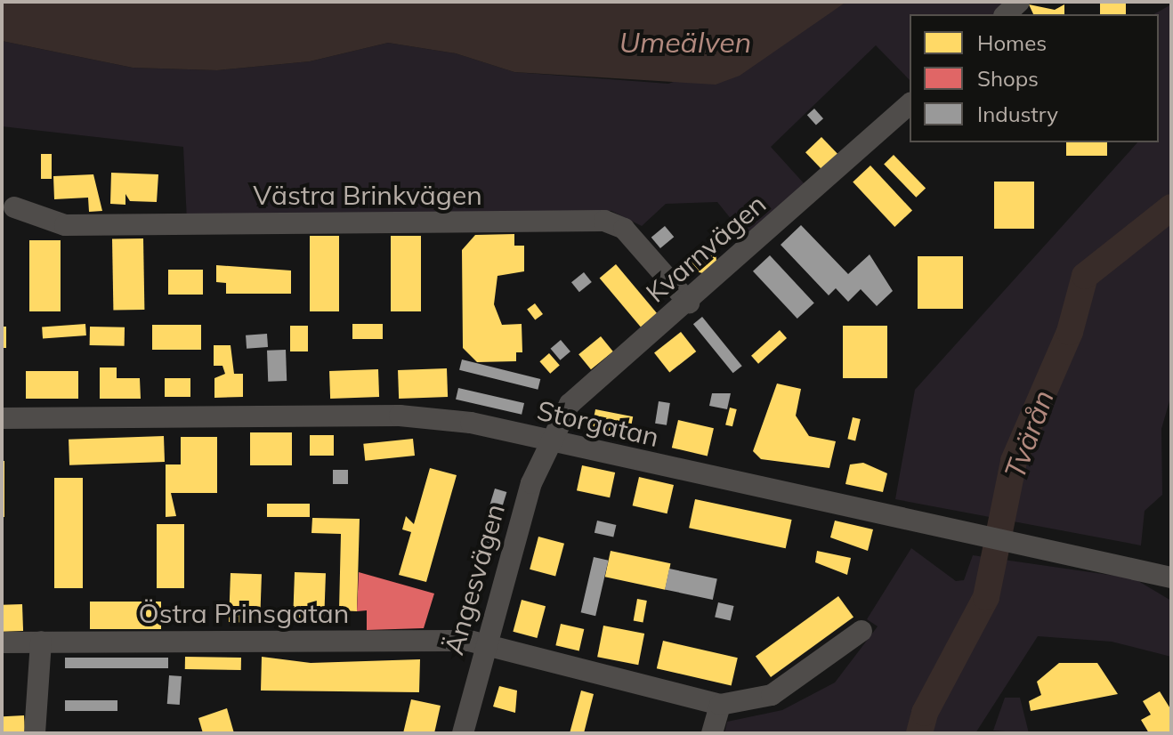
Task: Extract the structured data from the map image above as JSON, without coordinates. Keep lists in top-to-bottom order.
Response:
{
  "streets": {
    "street": [
      "Västra Brinkvägen",
      "Kvarnvägen",
      "Storgatan",
      "Ängesvägen",
      "Östra Prinsgatan"
    ]
  },
  "crossings": [
    ["Västra Brinkvägen", "Kvarnvägen"],
    ["Kvarnvägen", "Storgatan"],
    ["Kvarnvägen", "Ängesvägen"],
    ["Storgatan", "Ängesvägen"],
    ["Ängesvägen", "Östra Prinsgatan"]
  ],
  "water": ["Umeälven", "Tvärån"],
  "legend": ["Homes", "Shops", "Industry"]
}
